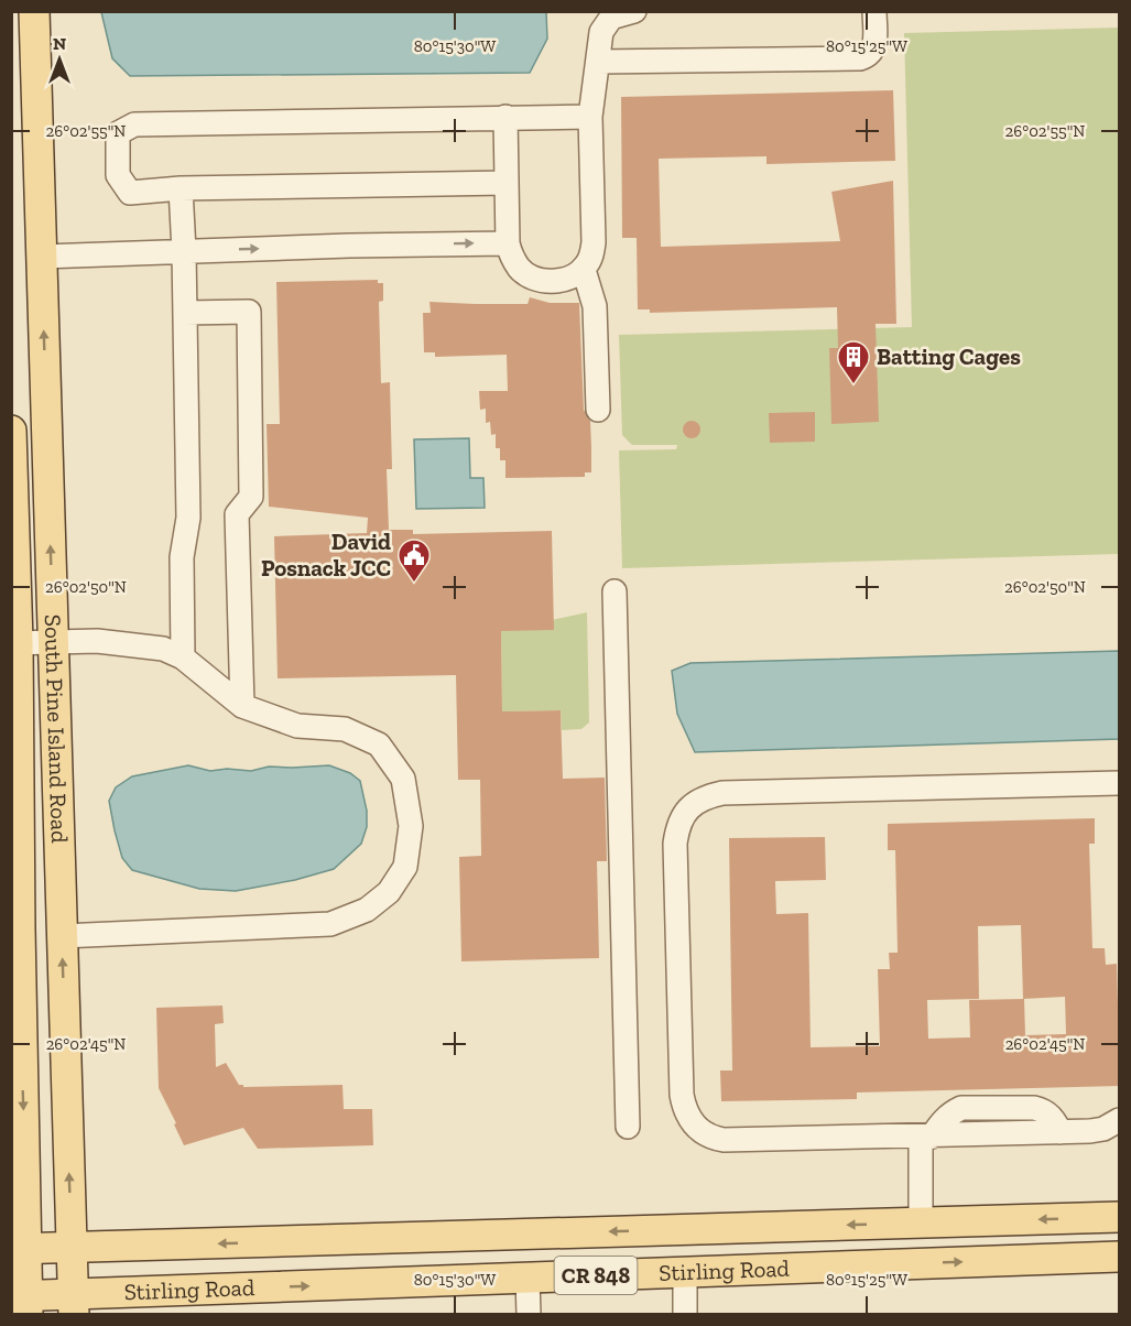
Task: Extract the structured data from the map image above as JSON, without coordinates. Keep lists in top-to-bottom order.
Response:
{
  "streets": {
    "main road": ["South Pine Island Road", "Stirling Road", "CR 848"]
  },
  "crossings": [
    ["South Pine Island Road", "Stirling Road"]
  ],
  "places": {
    "building": ["Batting Cages"],
    "public building": ["David Posnack JCC"]
  },
  "north": "top",
  "coordinates": [
    "80°15'30\"W",
    "80°15'25\"W",
    "26°02'55\"N",
    "26°02'50\"N",
    "26°02'45\"N"
  ]
}
